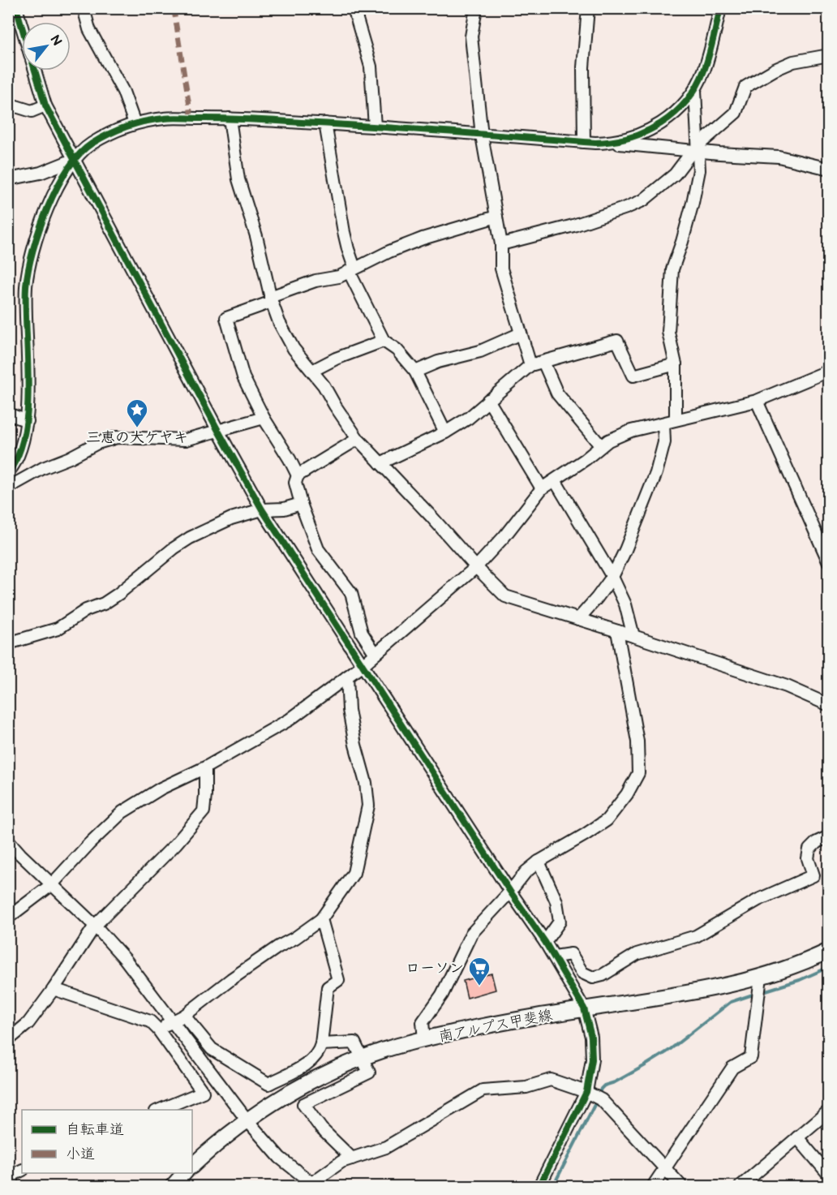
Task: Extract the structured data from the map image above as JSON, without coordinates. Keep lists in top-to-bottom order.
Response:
{
  "streets": {
    "main road": ["南アルプス甲斐線"]
  },
  "places": {
    "place": ["三恵の大ケヤキ"],
    "supermarket": ["ローソン"]
  },
  "legend": ["自転車道", "小道"],
  "north": "top right"
}
